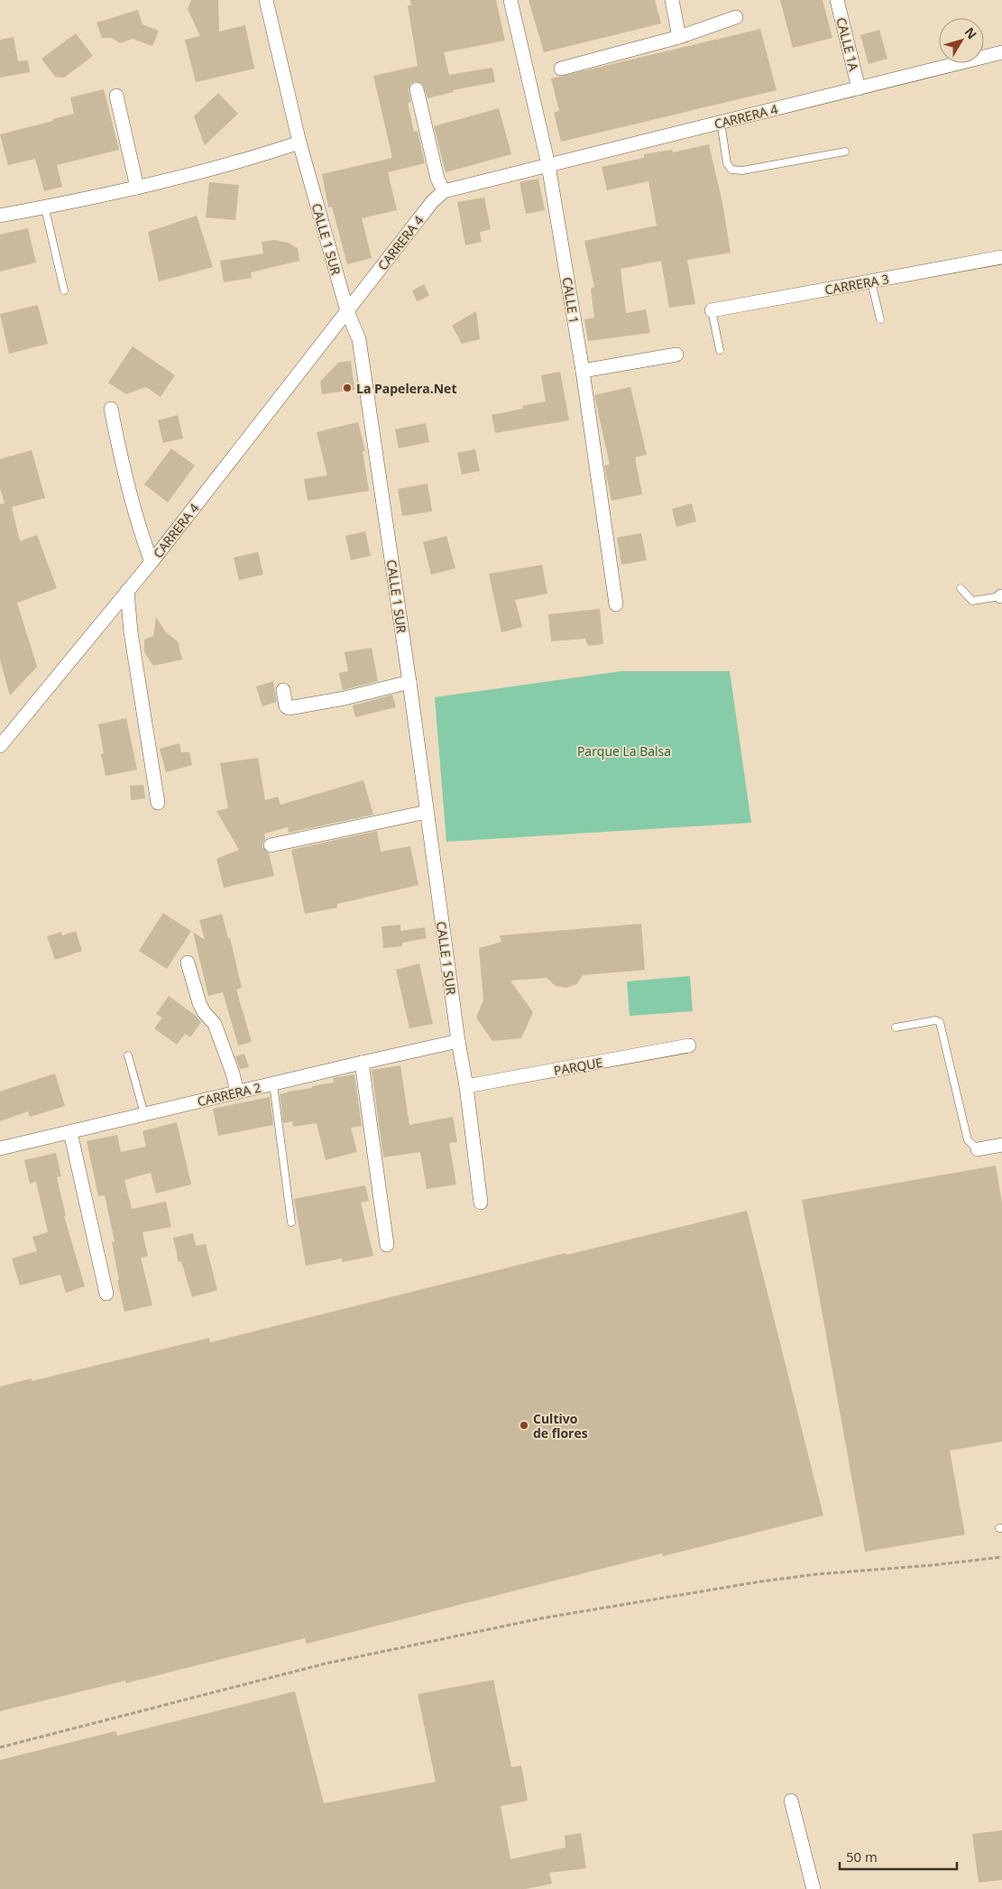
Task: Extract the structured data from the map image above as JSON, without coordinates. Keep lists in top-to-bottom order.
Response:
{
  "streets": {
    "street": [
      "CALLE 1A",
      "CARRERA 4",
      "CALLE 1 SUR",
      "CARRERA 3",
      "CALLE 1",
      "PARQUE",
      "CARRERA 2"
    ]
  },
  "crossings": [
    ["CALLE 1A", "CARRERA 4"],
    ["CARRERA 4", "CALLE 1 SUR"],
    ["CARRERA 4", "CALLE 1"],
    ["CALLE 1 SUR", "PARQUE"],
    ["CALLE 1 SUR", "CARRERA 2"]
  ],
  "parks": ["Parque La Balsa"],
  "places": ["La Papelera.Net", "Cultivo de flores"],
  "scale_bar": "50 m",
  "north": "top right"
}
